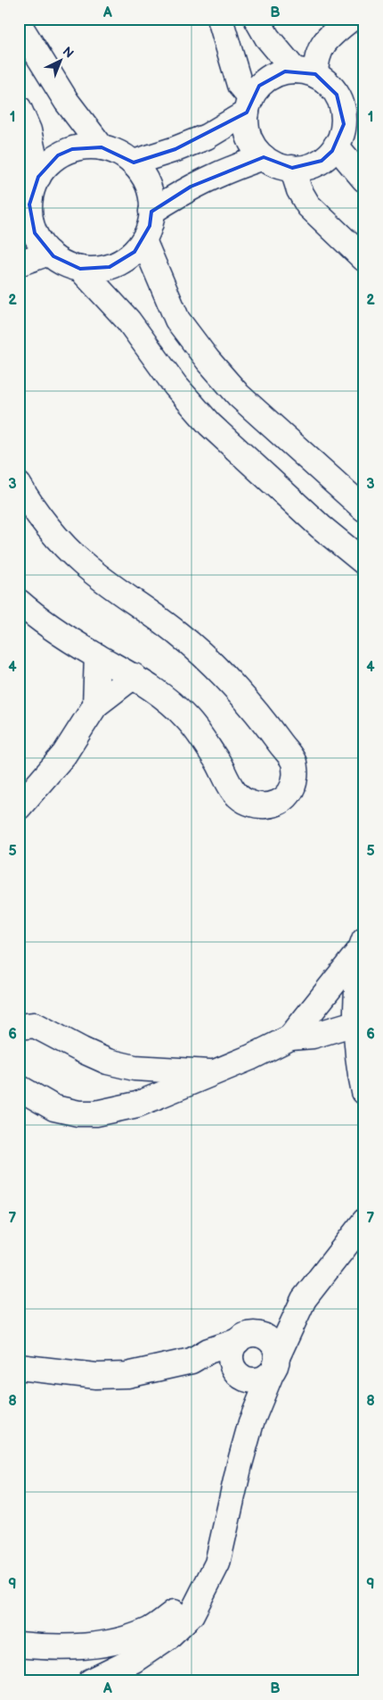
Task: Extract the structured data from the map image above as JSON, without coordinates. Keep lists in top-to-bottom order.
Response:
{
  "north": "top right",
  "grid": {
    "columns": ["A", "B"],
    "rows": [
      "1",
      "2",
      "3",
      "4",
      "5",
      "6",
      "7",
      "8",
      "9"
    ]
  }
}
